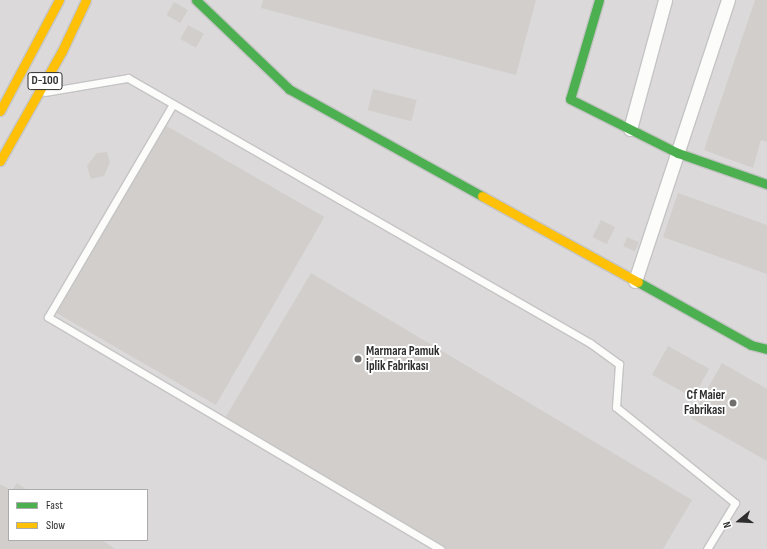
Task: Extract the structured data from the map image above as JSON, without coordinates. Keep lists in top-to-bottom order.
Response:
{
  "streets": {
    "main road": ["D-100"]
  },
  "places": ["Marmara Pamuk İplik Fabrikası", "Cf Maier Fabrikası"],
  "legend": ["Fast", "Slow"],
  "north": "left"
}
